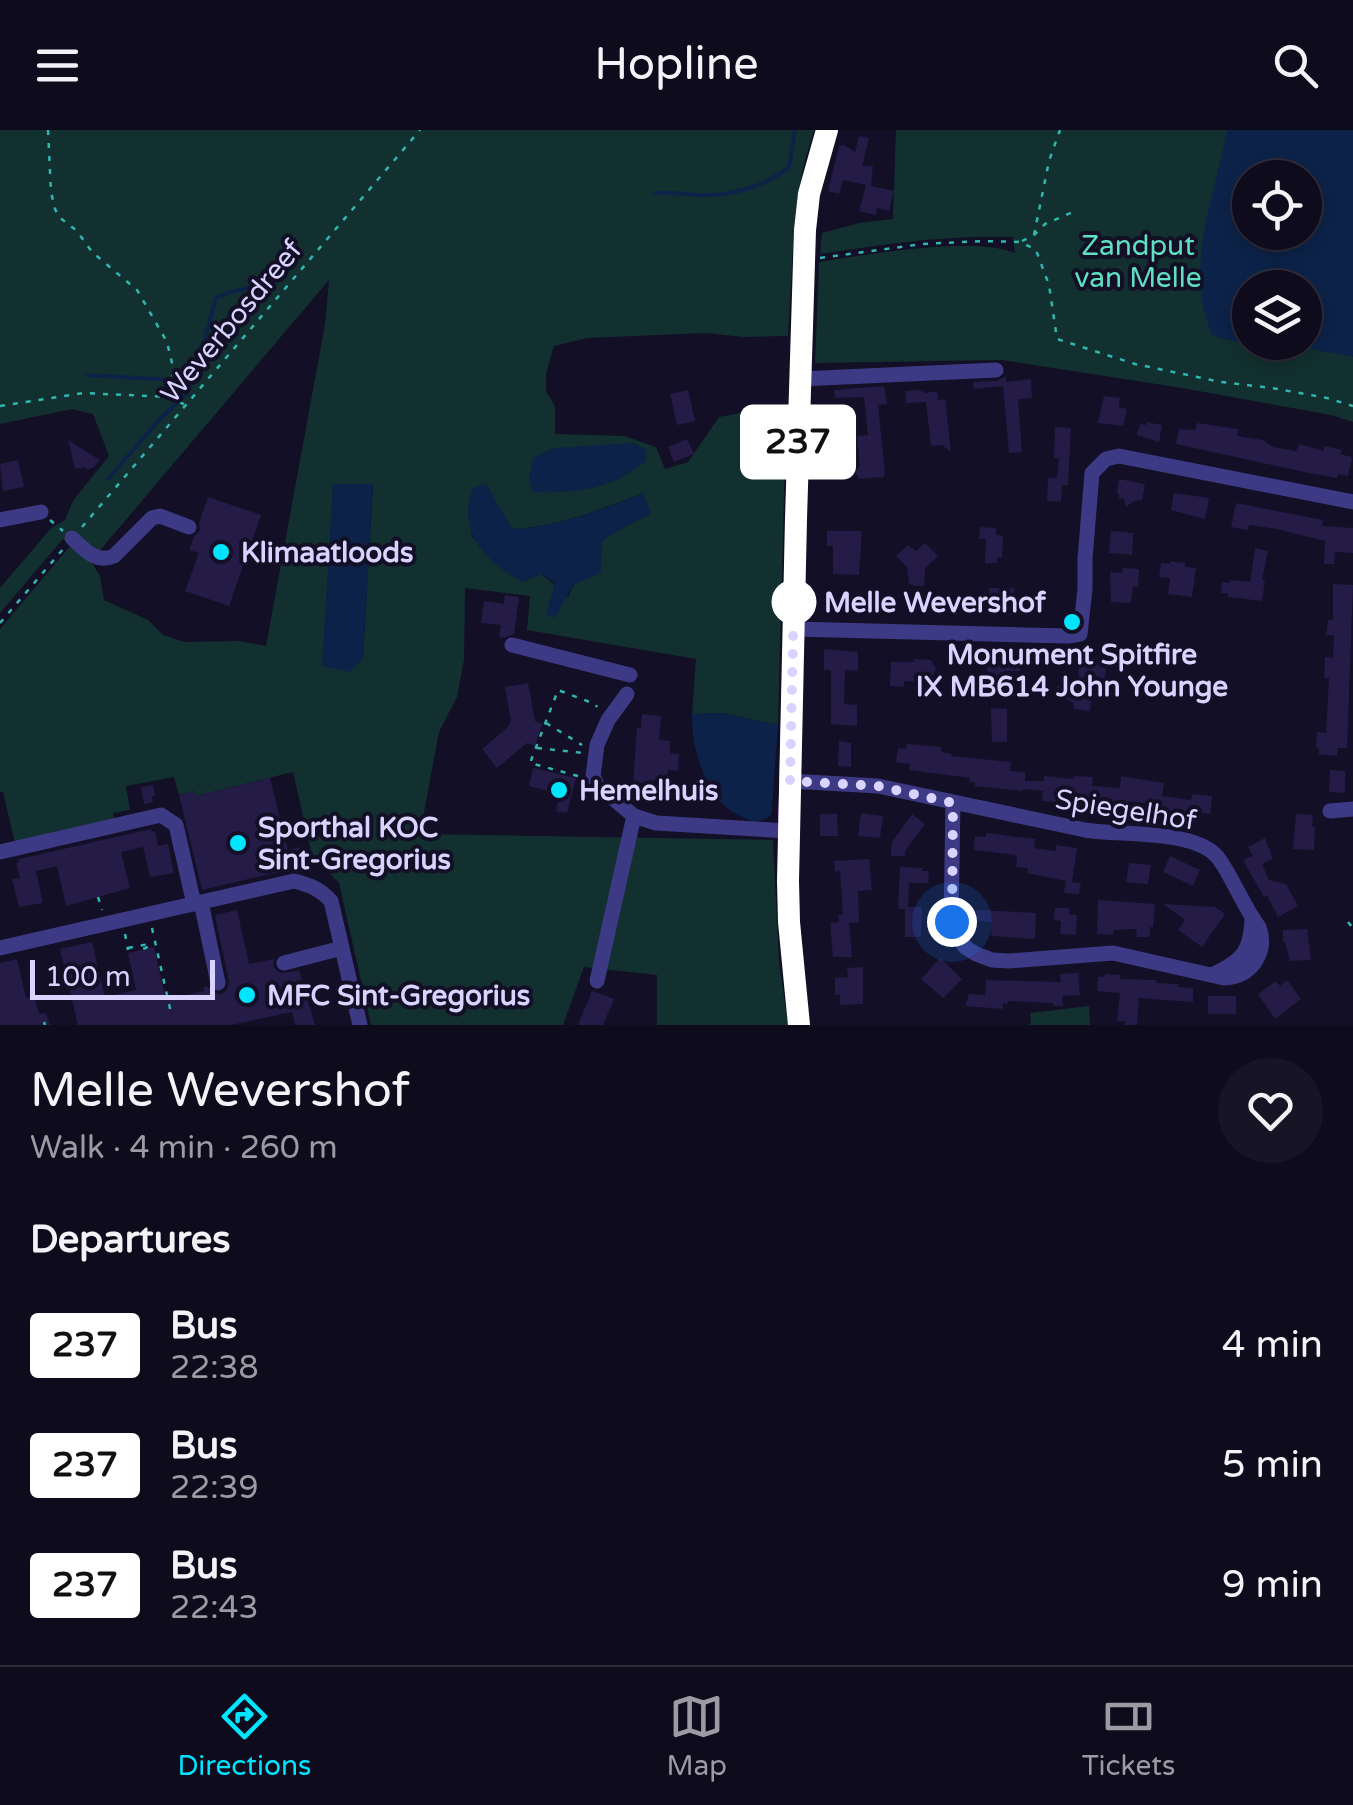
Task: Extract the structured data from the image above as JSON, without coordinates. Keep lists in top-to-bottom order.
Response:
{
  "streets": {
    "street": ["Spiegelhof"],
    "path": ["Weverbosdreef"]
  },
  "parks": ["Zandput van Melle"],
  "places": [
    "Klimaatloods",
    "Melle Wevershof",
    "Monument Spitfire IX MB614 John Younge",
    "Hemelhuis",
    "Sporthal KOC Sint-Gregorius",
    "MFC Sint-Gregorius"
  ],
  "lines": ["bus line 237"],
  "scale_bar": "100 m",
  "page": {
    "header": "Hopline",
    "on_map": "237",
    "scale": "100 m",
    "heading": [
      ["Melle Wevershof", "Walk · 4 min · 260 m"],
      "Departures"
    ],
    "list": [
      {
        "mark": "237",
        "name": "Bus",
        "note": "22:38",
        "value": "4 min"
      },
      {
        "mark": "237",
        "name": "Bus",
        "note": "22:39",
        "value": "5 min"
      },
      {
        "mark": "237",
        "name": "Bus",
        "note": "22:43",
        "value": "9 min"
      }
    ],
    "tabs": ["Directions", "Map", "Tickets"]
  }
}
